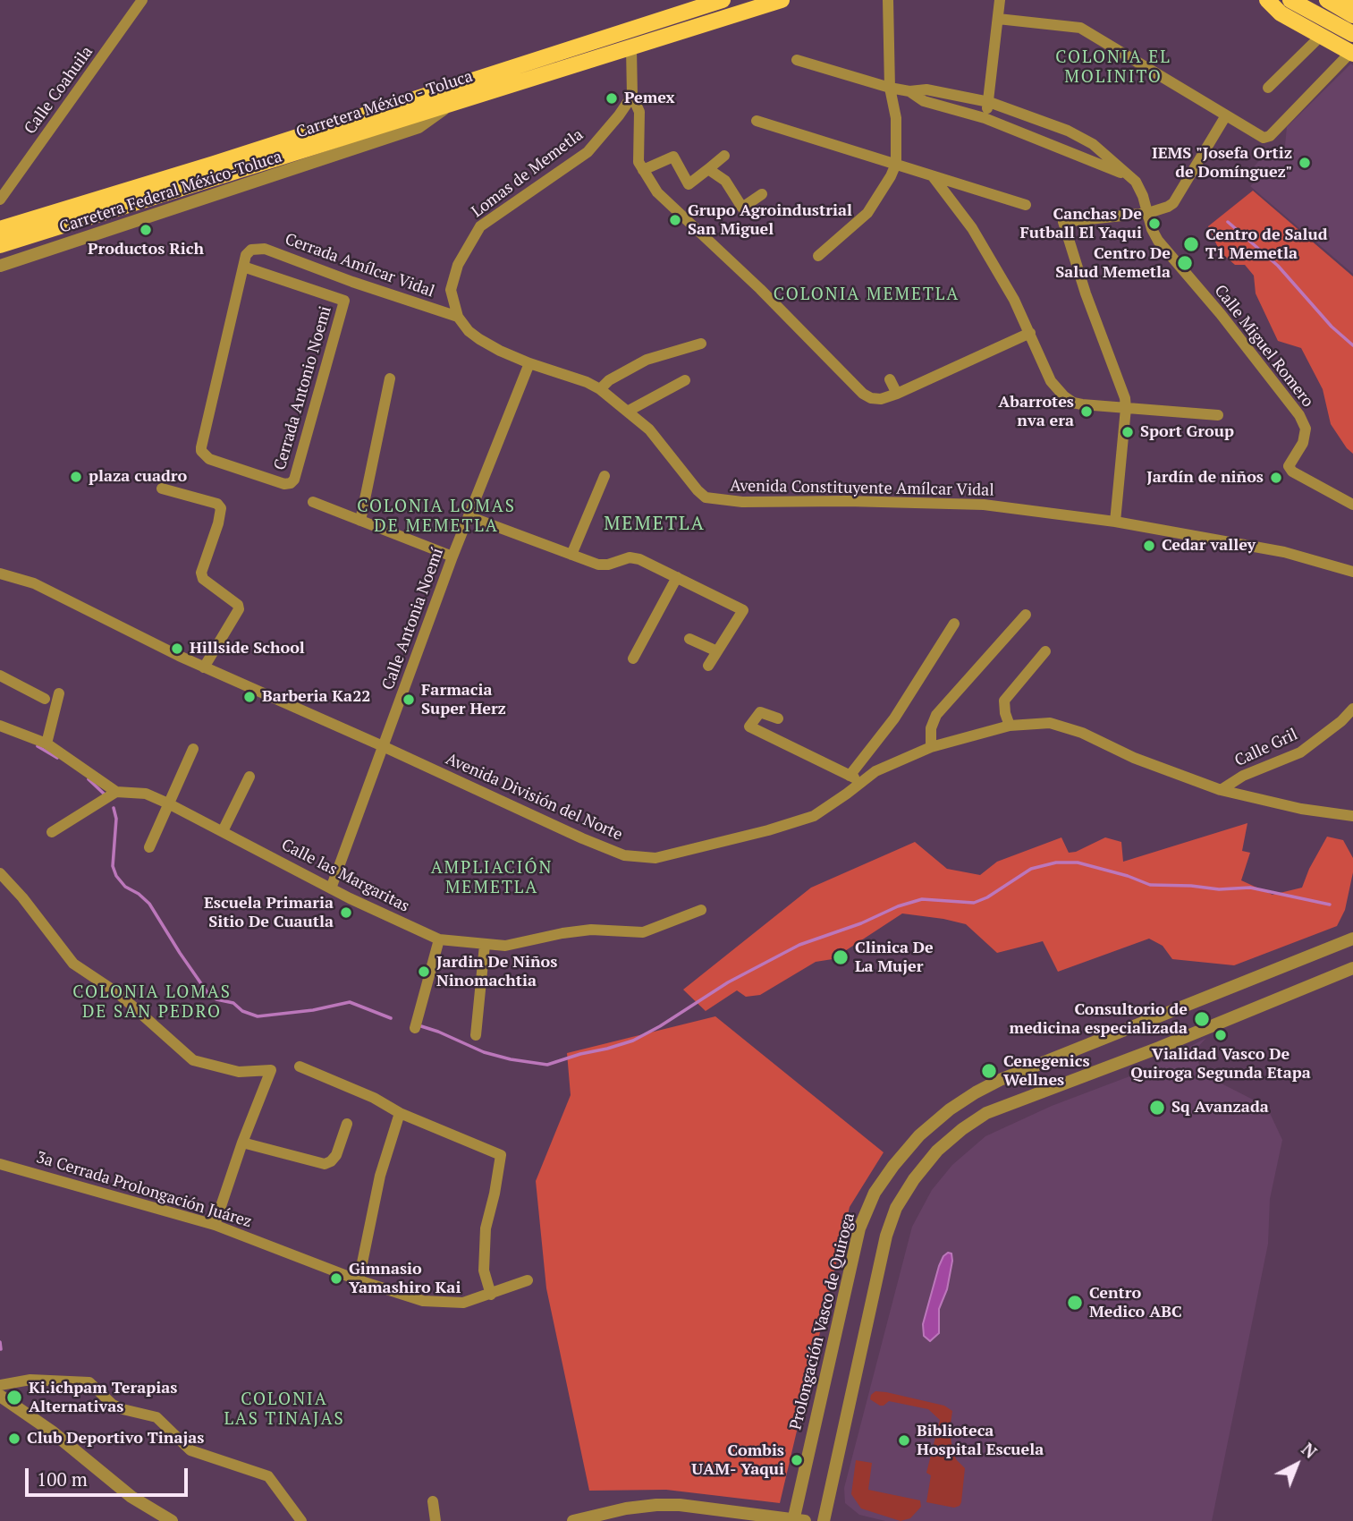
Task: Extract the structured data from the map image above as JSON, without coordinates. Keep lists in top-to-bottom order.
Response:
{
  "streets": {
    "main road": ["Carretera México - Toluca"],
    "street": [
      "Calle Coahuila",
      "Lomas de Memetla",
      "Cerrada Amílcar Vidal",
      "Calle Miguel Romero",
      "Cerrada Antonio Noemi",
      "Avenida Constituyente Amílcar Vidal",
      "Calle Antonia Noemí",
      "Calle Gril",
      "Avenida División del Norte",
      "Calle las Margaritas",
      "3a Cerrada Prolongación Juárez",
      "Prolongación Vasco de Quiroga"
    ]
  },
  "crossings": [
    ["Lomas de Memetla", "Cerrada Amílcar Vidal"],
    ["Cerrada Amílcar Vidal", "Cerrada Antonio Noemi"],
    ["Avenida Constituyente Amílcar Vidal", "Calle Antonia Noemí"],
    ["Calle Antonia Noemí", "Avenida División del Norte"],
    ["Calle Antonia Noemí", "Calle las Margaritas"],
    ["Calle Gril", "Avenida División del Norte"]
  ],
  "districts": [
    "COLONIA EL MOLINITO",
    "COLONIA MEMETLA",
    "COLONIA LOMAS DE MEMETLA",
    "MEMETLA",
    "AMPLIACIÓN MEMETLA",
    "COLONIA LOMAS DE SAN PEDRO",
    "COLONIA LAS TINAJAS"
  ],
  "places": [
    "Pemex",
    "IEMS \"Josefa Ortiz de Domínguez\"",
    "Grupo Agroindustrial San Miguel",
    "Canchas De Futball El Yaqui",
    "Productos Rich",
    "Centro de Salud T1 Memetla",
    "Centro De Salud Memetla",
    "Abarrotes nva era",
    "Sport Group",
    "plaza cuadro",
    "Jardín de niños",
    "Cedar valley",
    "Hillside School",
    "Barberia Ka22",
    "Farmacia Super Herz",
    "Escuela Primaria Sitio De Cuautla",
    "Clinica De La Mujer",
    "Jardin De Niños Ninomachtia",
    "Consultorio de medicina especializada",
    "Vialidad Vasco De Quiroga Segunda Etapa",
    "Cenegenics Wellnes",
    "Sq Avanzada",
    "Gimnasio Yamashiro Kai",
    "Centro Medico ABC",
    "Ki.ichpam Terapias Alternativas",
    "Club Deportivo Tinajas",
    "Biblioteca Hospital Escuela",
    "Combis UAM- Yaqui"
  ],
  "scale_bar": "100 m",
  "north": "top right"
}
